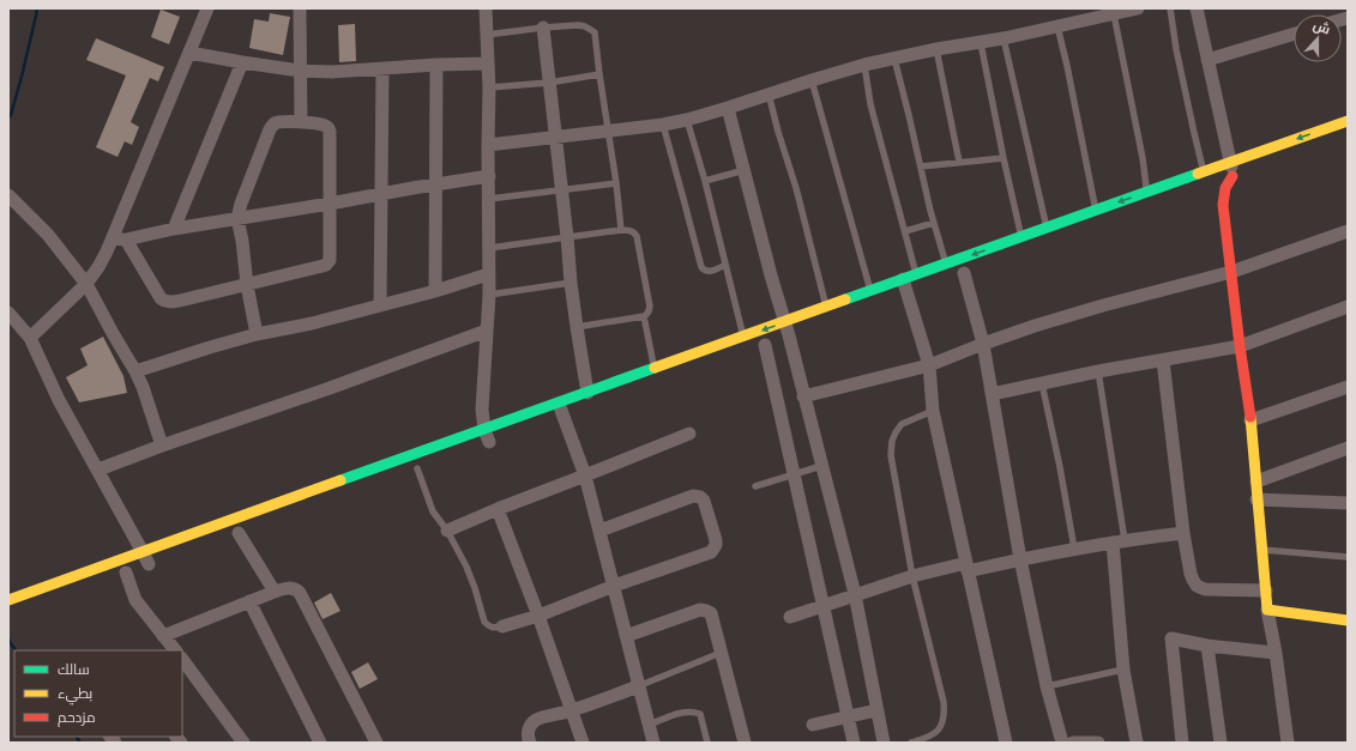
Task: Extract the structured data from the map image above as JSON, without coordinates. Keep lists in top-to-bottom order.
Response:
{
  "legend": ["سالك", "بطيء", "مزدحم"],
  "north": "top"
}
